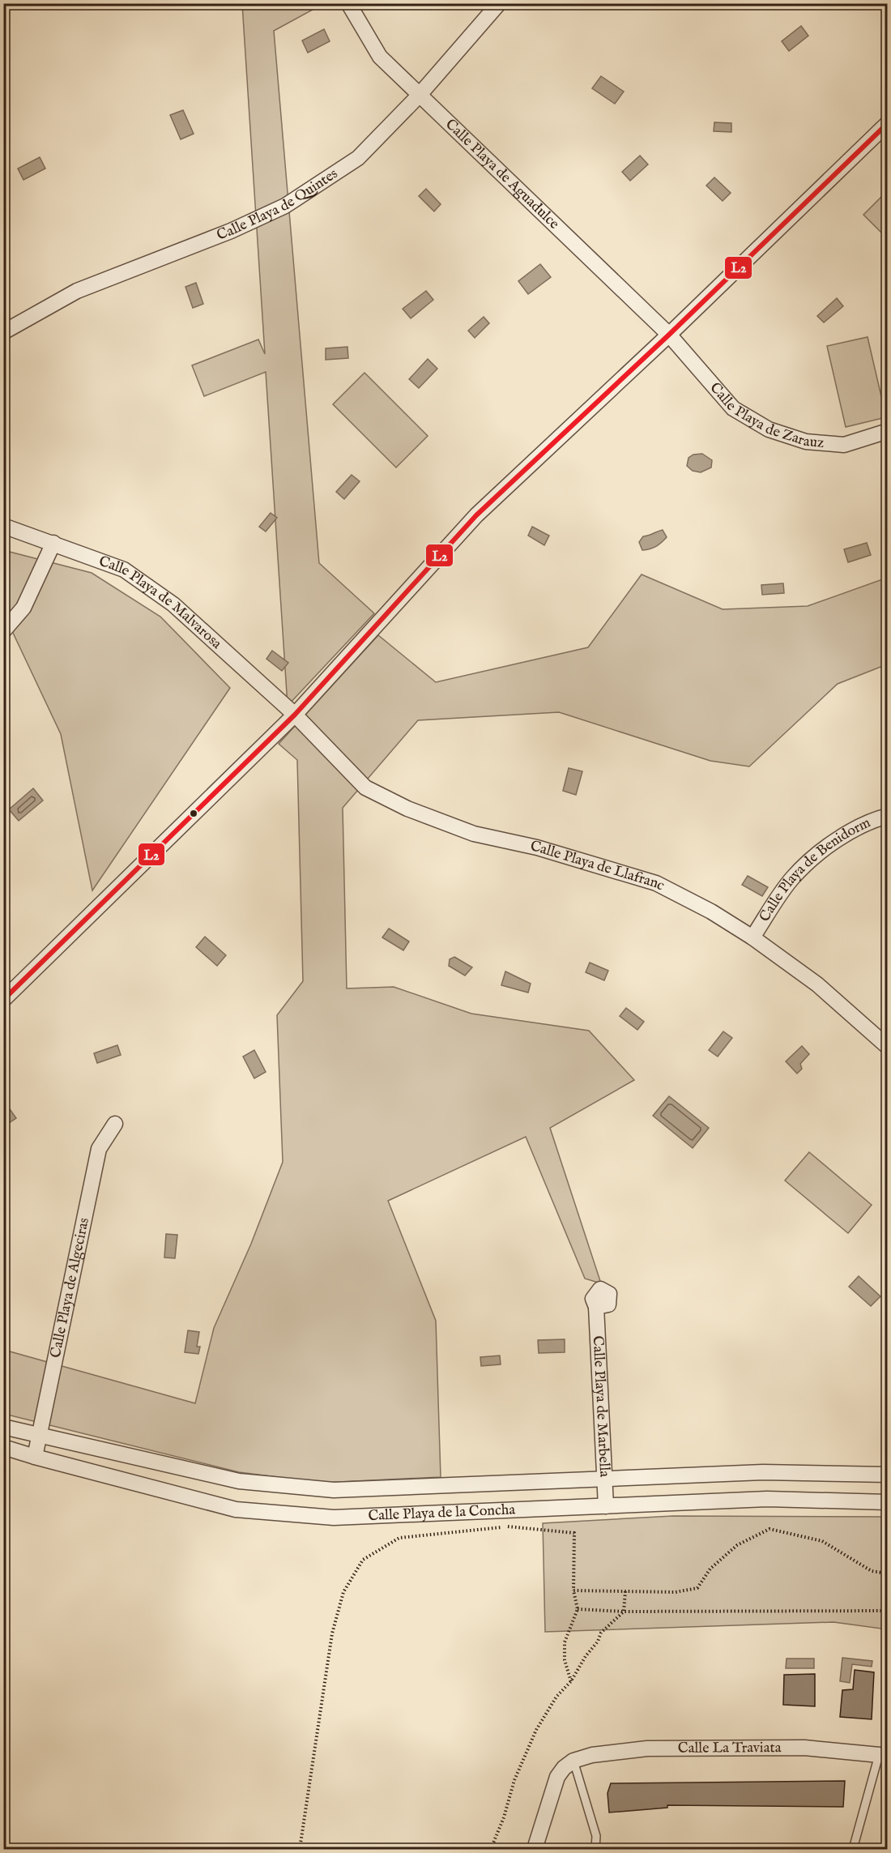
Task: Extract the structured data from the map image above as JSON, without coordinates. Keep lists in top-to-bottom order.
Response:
{
  "streets": {
    "street": [
      "Calle Playa de Aguadulce",
      "Calle Playa de Quintes",
      "Calle Playa de Zarauz",
      "Calle Playa de Malvarosa",
      "Calle Playa de Llafranc",
      "Calle Playa de Benidorm",
      "Calle Playa de Algeciras",
      "Calle Playa de Marbella",
      "Calle Playa de la Concha",
      "Calle La Traviata"
    ]
  },
  "crossings": [
    ["Calle Playa de Aguadulce", "Calle Playa de Quintes"],
    ["Calle Playa de Aguadulce", "Calle Playa de Zarauz"],
    ["Calle Playa de Malvarosa", "Calle Playa de Llafranc"],
    ["Calle Playa de Llafranc", "Calle Playa de Benidorm"],
    ["Calle Playa de Algeciras", "Calle Playa de la Concha"],
    ["Calle Playa de Marbella", "Calle Playa de la Concha"]
  ],
  "lines": ["transit line L2"]
}
